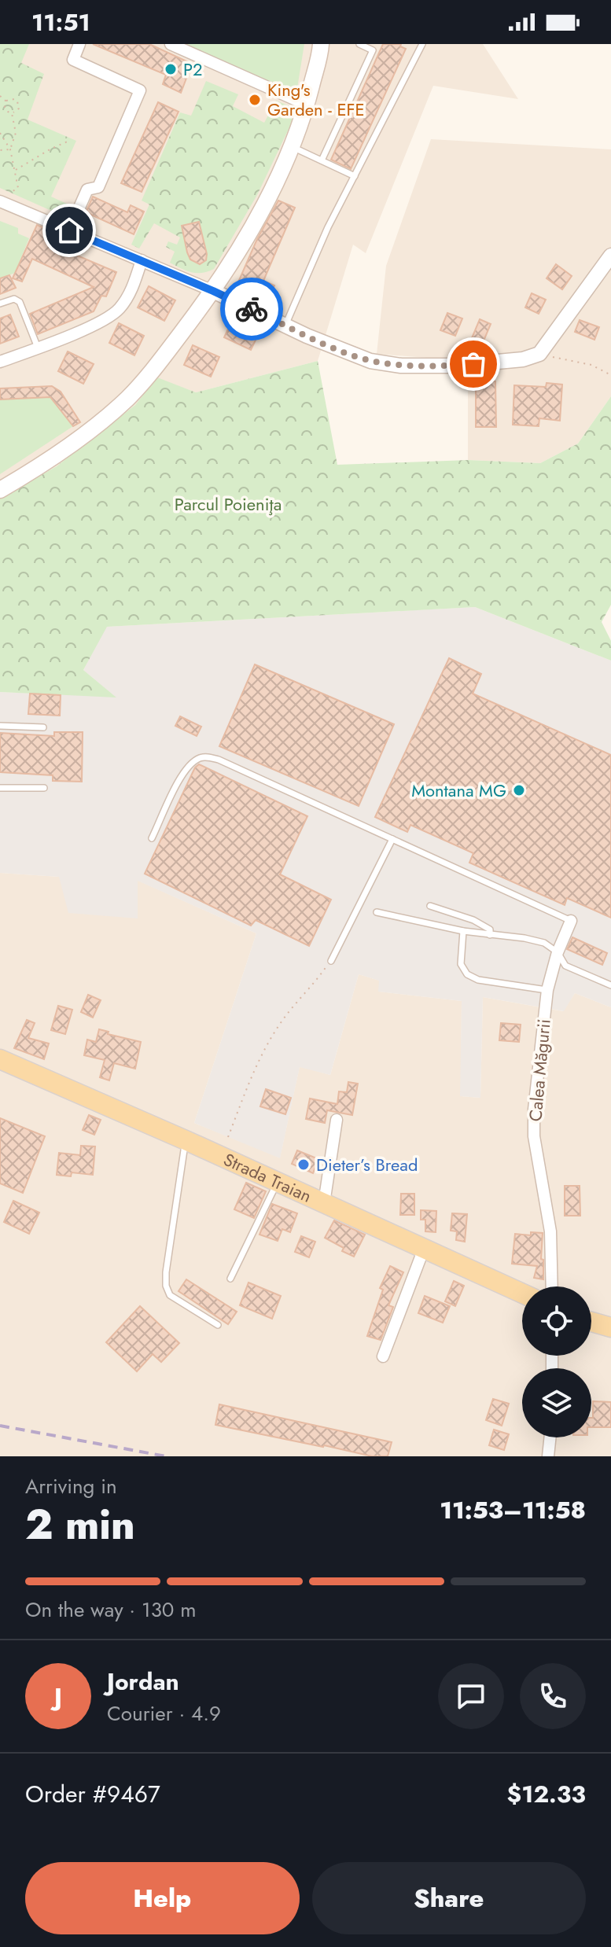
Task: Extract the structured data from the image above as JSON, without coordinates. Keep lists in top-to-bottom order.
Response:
{
  "streets": {
    "main road": ["Strada Traian"],
    "street": ["Calea Măgurii"]
  },
  "parks": ["Parcul Poieniţa"],
  "places": [
    "P2",
    "King's Garden - EFE",
    "Montana MG",
    "Dieter’s Bread"
  ],
  "page": {
    "status": "11:51",
    "heading": ["2 min", "Arriving in", "11:53–11:58"],
    "panel": [
      "Jordan",
      "Courier · 4.9",
      "Order #9467",
      "$12.33"
    ],
    "bar": "On the way · 130 m",
    "round": "J",
    "buttons": ["Help", "Share"]
  }
}
